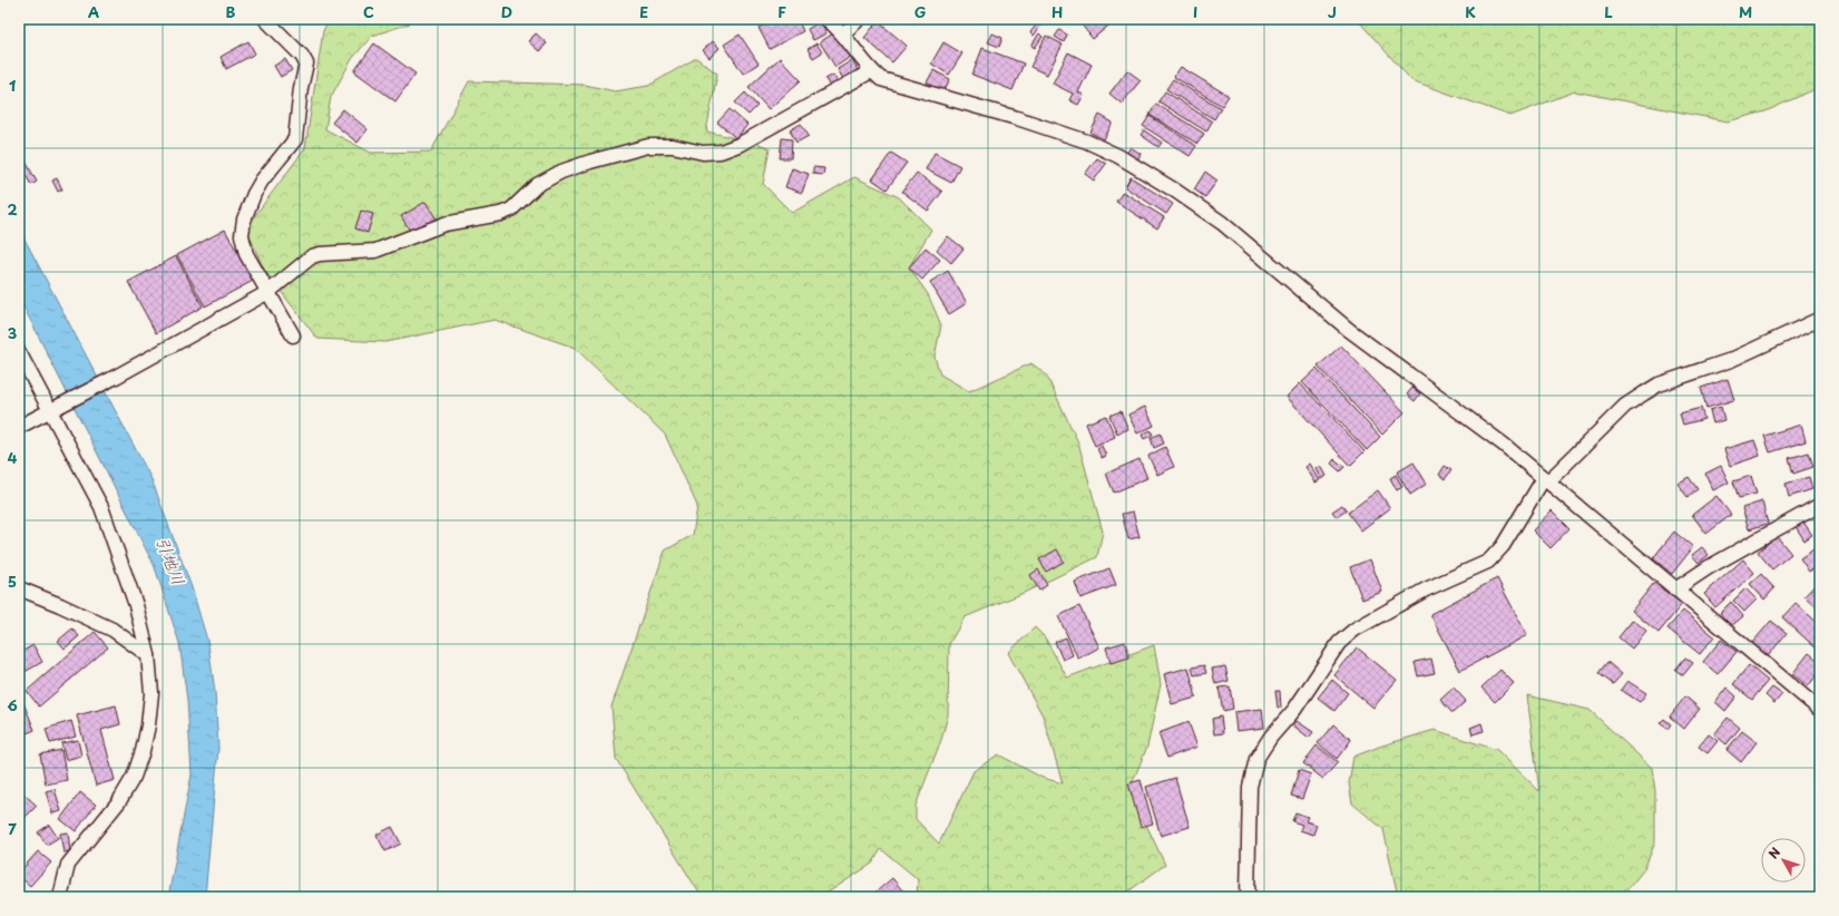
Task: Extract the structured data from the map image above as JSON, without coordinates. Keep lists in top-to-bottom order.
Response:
{
  "water": ["引地川"],
  "north": "top left",
  "grid": {
    "columns": [
      "A",
      "B",
      "C",
      "D",
      "E",
      "F",
      "G",
      "H",
      "I",
      "J",
      "K",
      "L",
      "M"
    ],
    "rows": [
      "1",
      "2",
      "3",
      "4",
      "5",
      "6",
      "7"
    ]
  }
}
